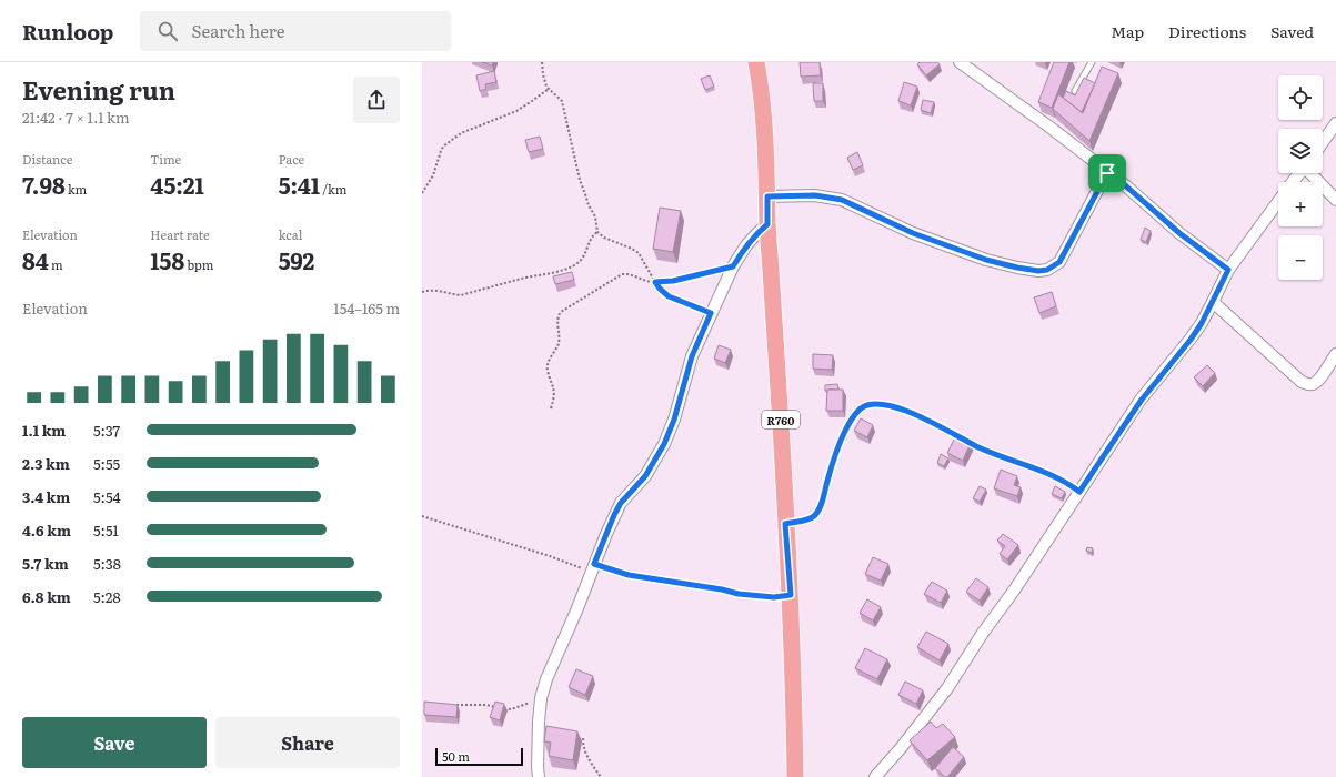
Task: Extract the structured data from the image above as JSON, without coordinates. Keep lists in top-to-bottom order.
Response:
{
  "streets": {
    "main road": ["R760"]
  },
  "scale_bar": "50 m",
  "page": {
    "header": "Runloop",
    "search": "Search here",
    "nav": ["Map", "Directions", "Saved"],
    "heading": ["Evening run", "21:42 · 7 × 1.1 km"],
    "map_buttons": ["+", "−"],
    "stats": [
      ["Distance", "7.98 km"],
      ["Time", "45:21"],
      ["Pace", "5:41 /km"],
      ["Elevation", "84 m"],
      ["Heart rate", "158 bpm"],
      ["kcal", "592"]
    ],
    "chart": ["Elevation", "154–165 m"],
    "list": [
      {
        "name": "1.1 km",
        "note": "5:37"
      },
      {
        "name": "2.3 km",
        "note": "5:55"
      },
      {
        "name": "3.4 km",
        "note": "5:54"
      },
      {
        "name": "4.6 km",
        "note": "5:51"
      },
      {
        "name": "5.7 km",
        "note": "5:38"
      },
      {
        "name": "6.8 km",
        "note": "5:28"
      }
    ],
    "buttons": ["Save", "Share"],
    "scale": "50 m"
  }
}
